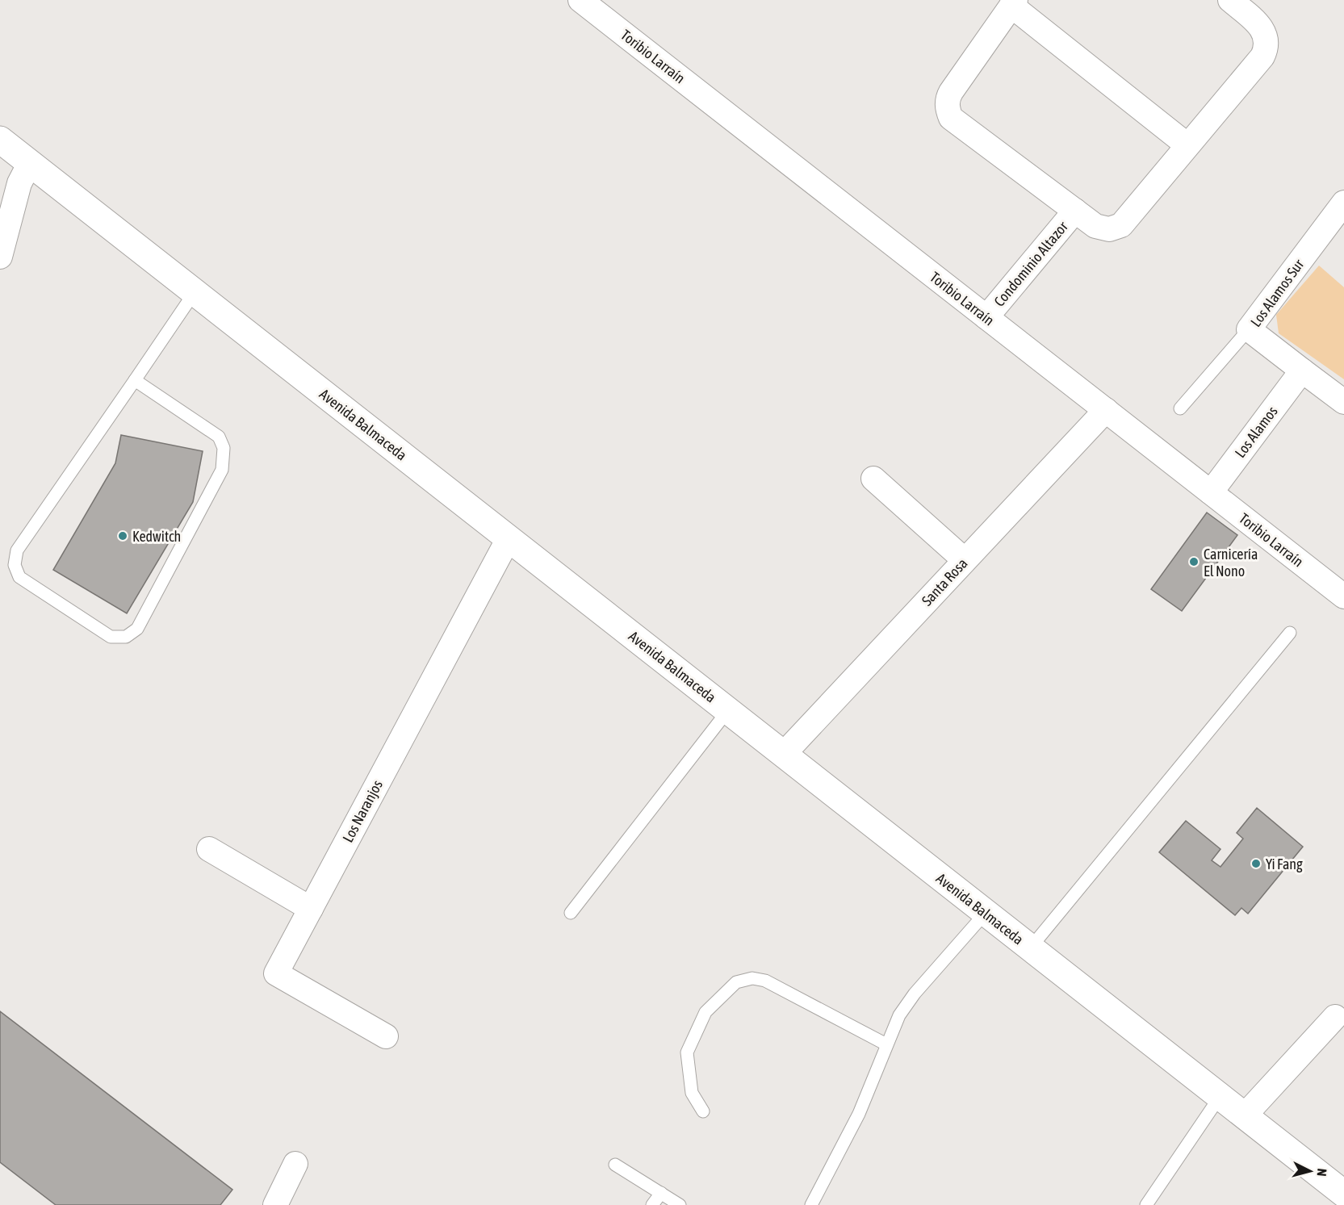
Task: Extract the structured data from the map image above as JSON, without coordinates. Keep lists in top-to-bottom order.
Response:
{
  "streets": {
    "main road": ["Avenida Balmaceda"],
    "street": [
      "Toribio Larraín",
      "Condominio Altazor",
      "Los Alamos Sur",
      "Los Alamos",
      "Santa Rosa",
      "Los Naranjos"
    ]
  },
  "crossings": [
    ["Toribio Larraín", "Condominio Altazor"],
    ["Toribio Larraín", "Los Alamos"],
    ["Toribio Larraín", "Santa Rosa"],
    ["Los Alamos Sur", "Los Alamos"],
    ["Avenida Balmaceda", "Santa Rosa"],
    ["Avenida Balmaceda", "Los Naranjos"]
  ],
  "places": ["Kedwitch", "Carnicería El Nono", "Yi Fang"],
  "north": "right"
}
